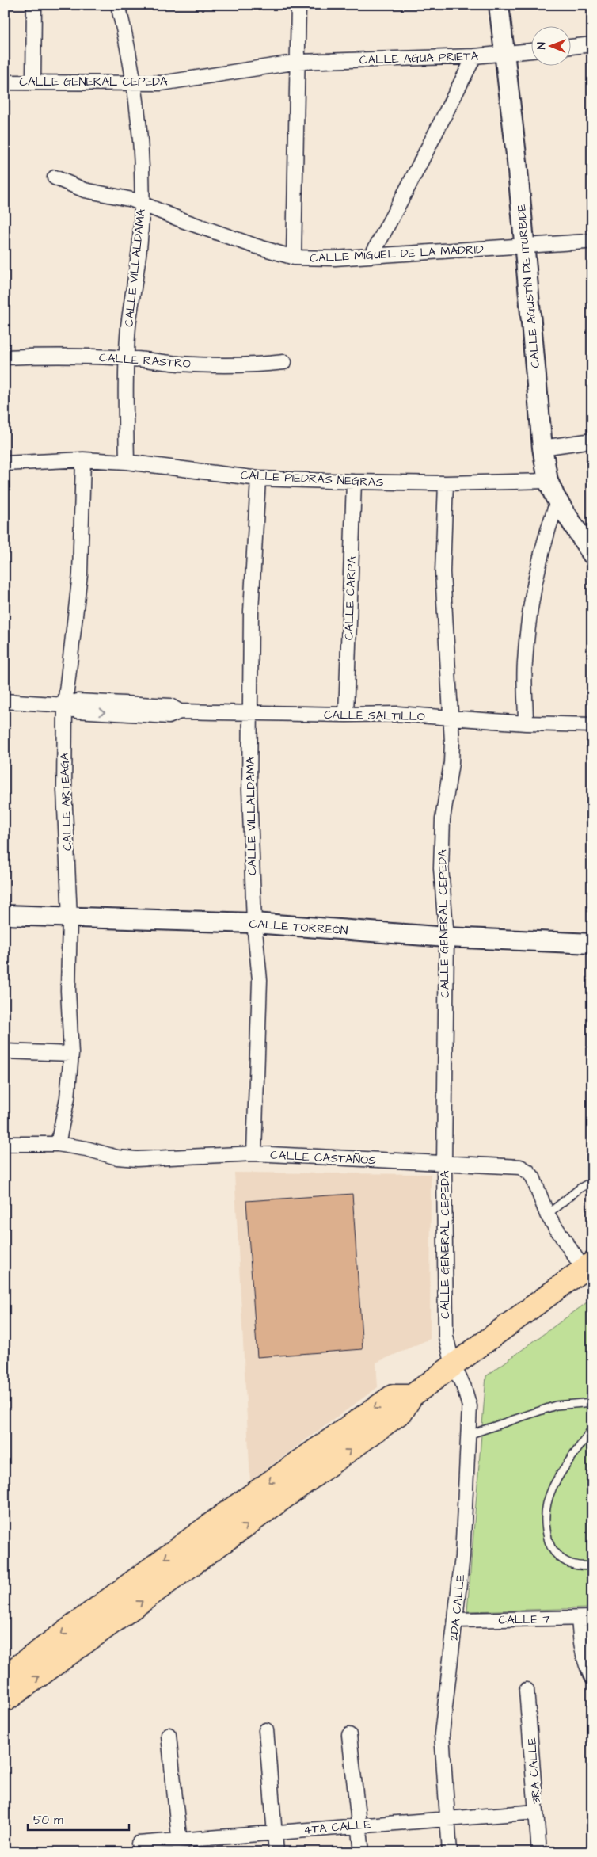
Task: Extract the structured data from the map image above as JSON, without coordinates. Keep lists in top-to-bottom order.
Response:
{
  "streets": {
    "street": [
      "CALLE AGUA PRIETA",
      "CALLE GENERAL CEPEDA",
      "CALLE MIGUEL DE LA MADRID",
      "CALLE VILLALDAMA",
      "CALLE AGUSTÍN DE ITURBIDE",
      "CALLE RASTRO",
      "CALLE PIEDRAS NEGRAS",
      "CALLE CARPA",
      "CALLE SALTILLO",
      "CALLE ARTEAGA",
      "CALLE TORREÓN",
      "CALLE CASTAÑOS",
      "2DA CALLE",
      "CALLE 7",
      "3RA CALLE",
      "4TA CALLE"
    ]
  },
  "crossings": [
    ["CALLE AGUA PRIETA", "CALLE GENERAL CEPEDA"],
    ["CALLE AGUA PRIETA", "CALLE AGUSTÍN DE ITURBIDE"],
    ["CALLE GENERAL CEPEDA", "CALLE VILLALDAMA"],
    ["CALLE GENERAL CEPEDA", "CALLE PIEDRAS NEGRAS"],
    ["CALLE GENERAL CEPEDA", "CALLE SALTILLO"],
    ["CALLE GENERAL CEPEDA", "CALLE TORREÓN"],
    ["CALLE GENERAL CEPEDA", "CALLE CASTAÑOS"],
    ["CALLE GENERAL CEPEDA", "2DA CALLE"],
    ["CALLE MIGUEL DE LA MADRID", "CALLE VILLALDAMA"],
    ["CALLE MIGUEL DE LA MADRID", "CALLE AGUSTÍN DE ITURBIDE"],
    ["CALLE VILLALDAMA", "CALLE RASTRO"],
    ["CALLE VILLALDAMA", "CALLE PIEDRAS NEGRAS"],
    ["CALLE VILLALDAMA", "CALLE SALTILLO"],
    ["CALLE VILLALDAMA", "CALLE TORREÓN"],
    ["CALLE VILLALDAMA", "CALLE CASTAÑOS"],
    ["CALLE AGUSTÍN DE ITURBIDE", "CALLE PIEDRAS NEGRAS"],
    ["CALLE PIEDRAS NEGRAS", "CALLE CARPA"],
    ["CALLE PIEDRAS NEGRAS", "CALLE ARTEAGA"],
    ["CALLE CARPA", "CALLE SALTILLO"],
    ["CALLE SALTILLO", "CALLE ARTEAGA"],
    ["CALLE ARTEAGA", "CALLE TORREÓN"],
    ["CALLE ARTEAGA", "CALLE CASTAÑOS"],
    ["2DA CALLE", "CALLE 7"],
    ["2DA CALLE", "4TA CALLE"],
    ["3RA CALLE", "4TA CALLE"]
  ],
  "scale_bar": "50 m",
  "north": "left"
}
